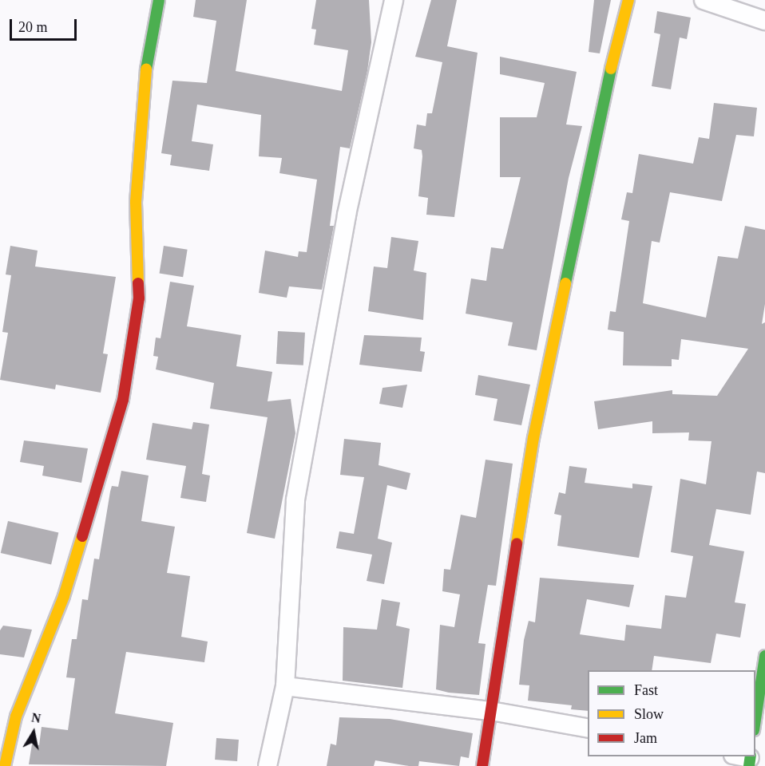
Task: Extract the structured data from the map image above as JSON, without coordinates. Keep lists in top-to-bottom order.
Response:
{
  "legend": ["Fast", "Slow", "Jam"],
  "scale_bar": "20 m",
  "north": "top"
}
